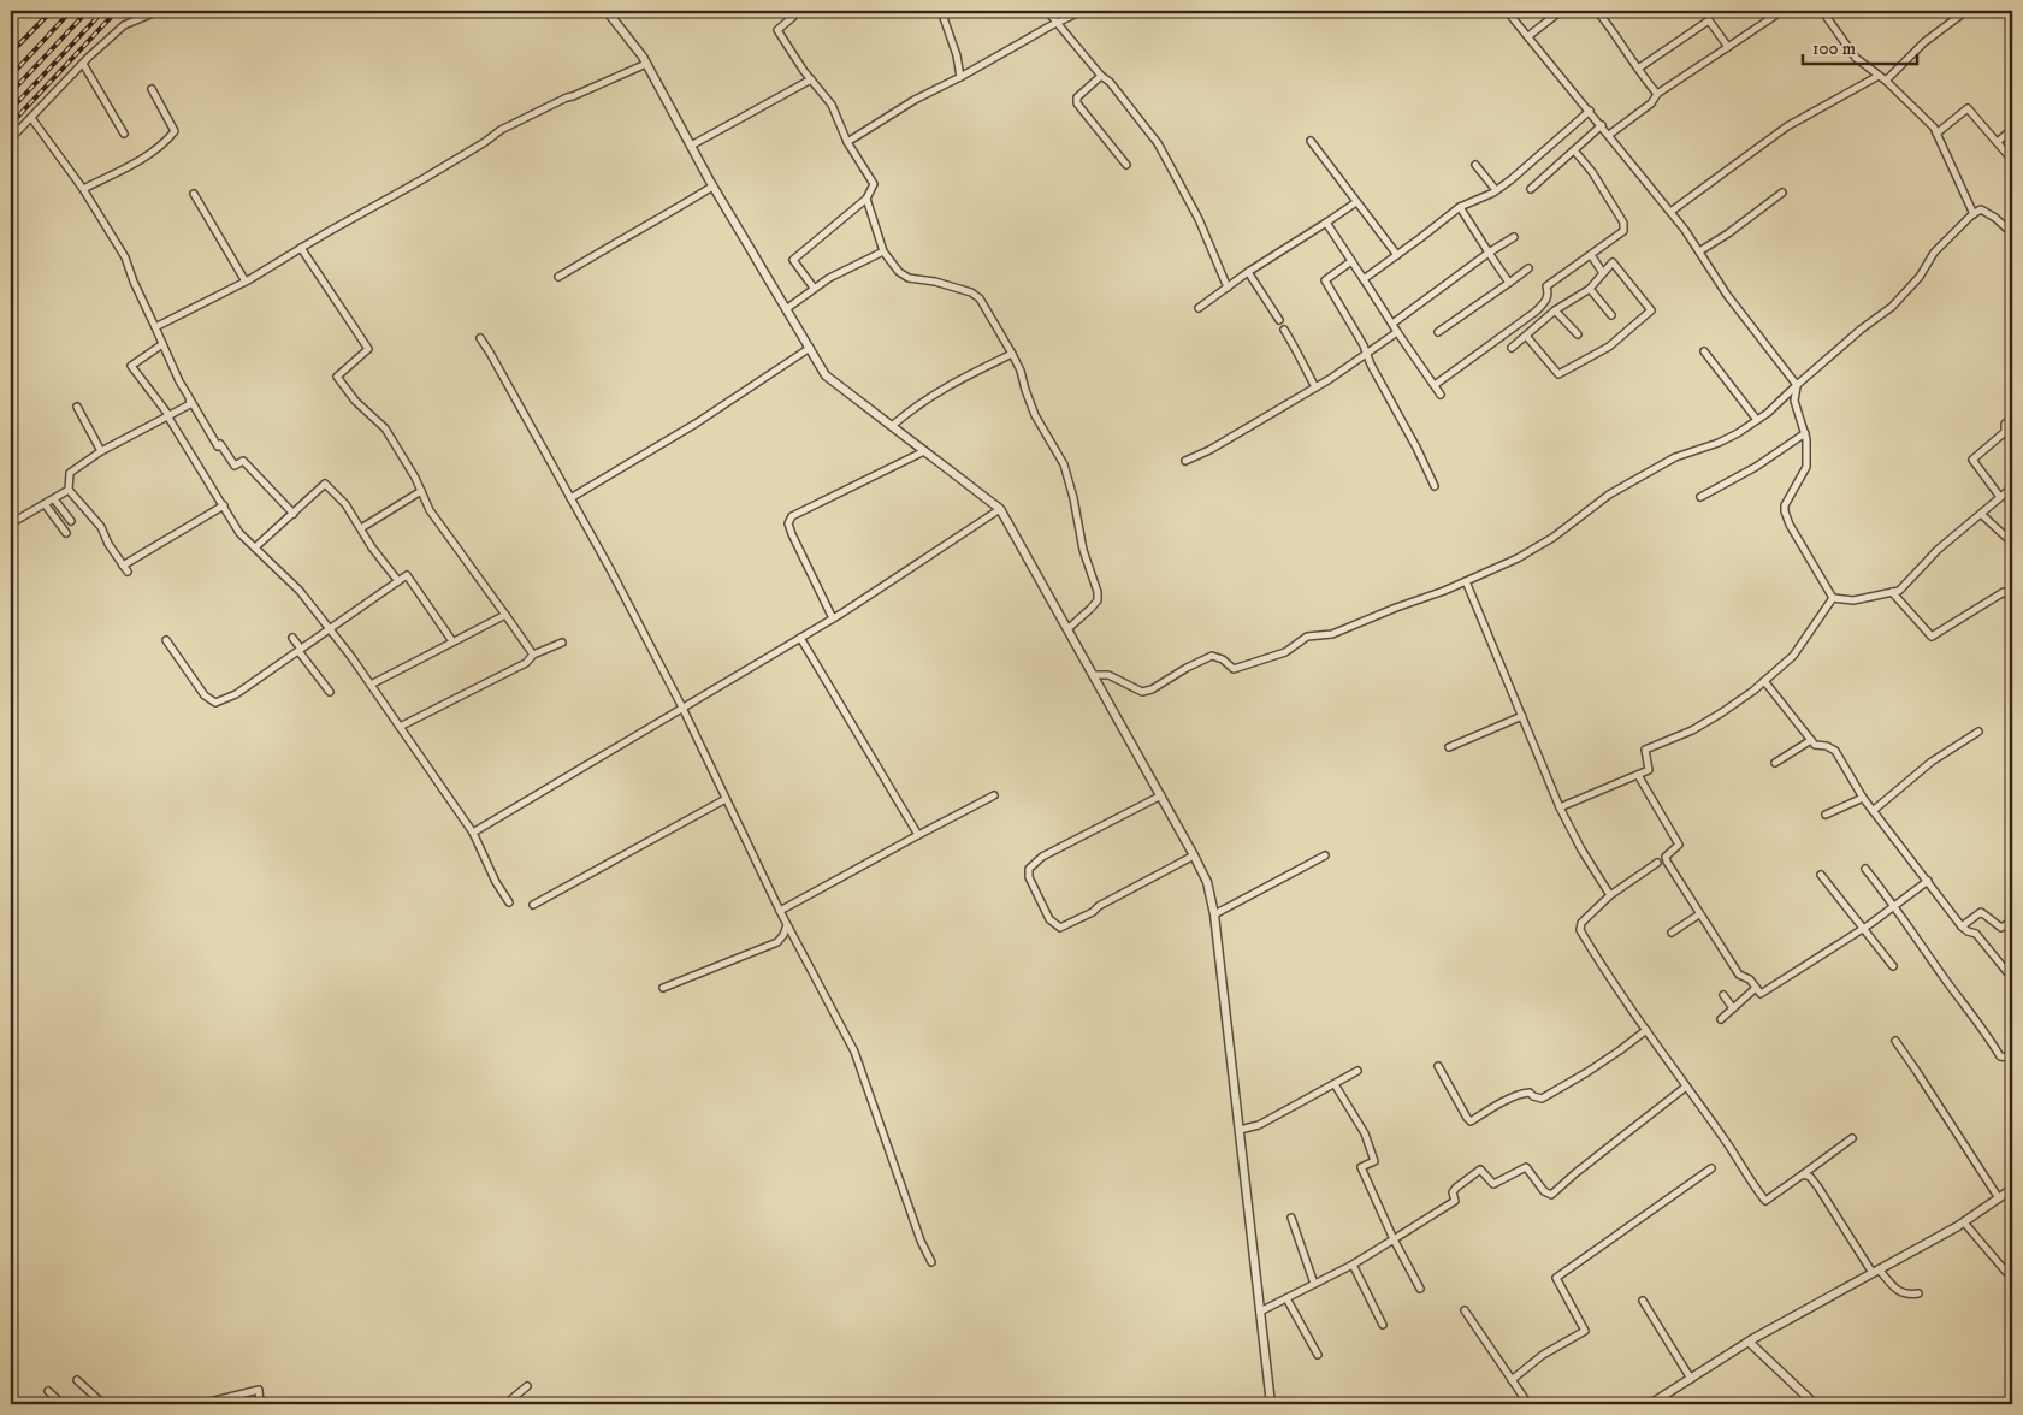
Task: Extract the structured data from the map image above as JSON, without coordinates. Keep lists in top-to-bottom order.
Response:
{
  "scale_bar": "100 m"
}
